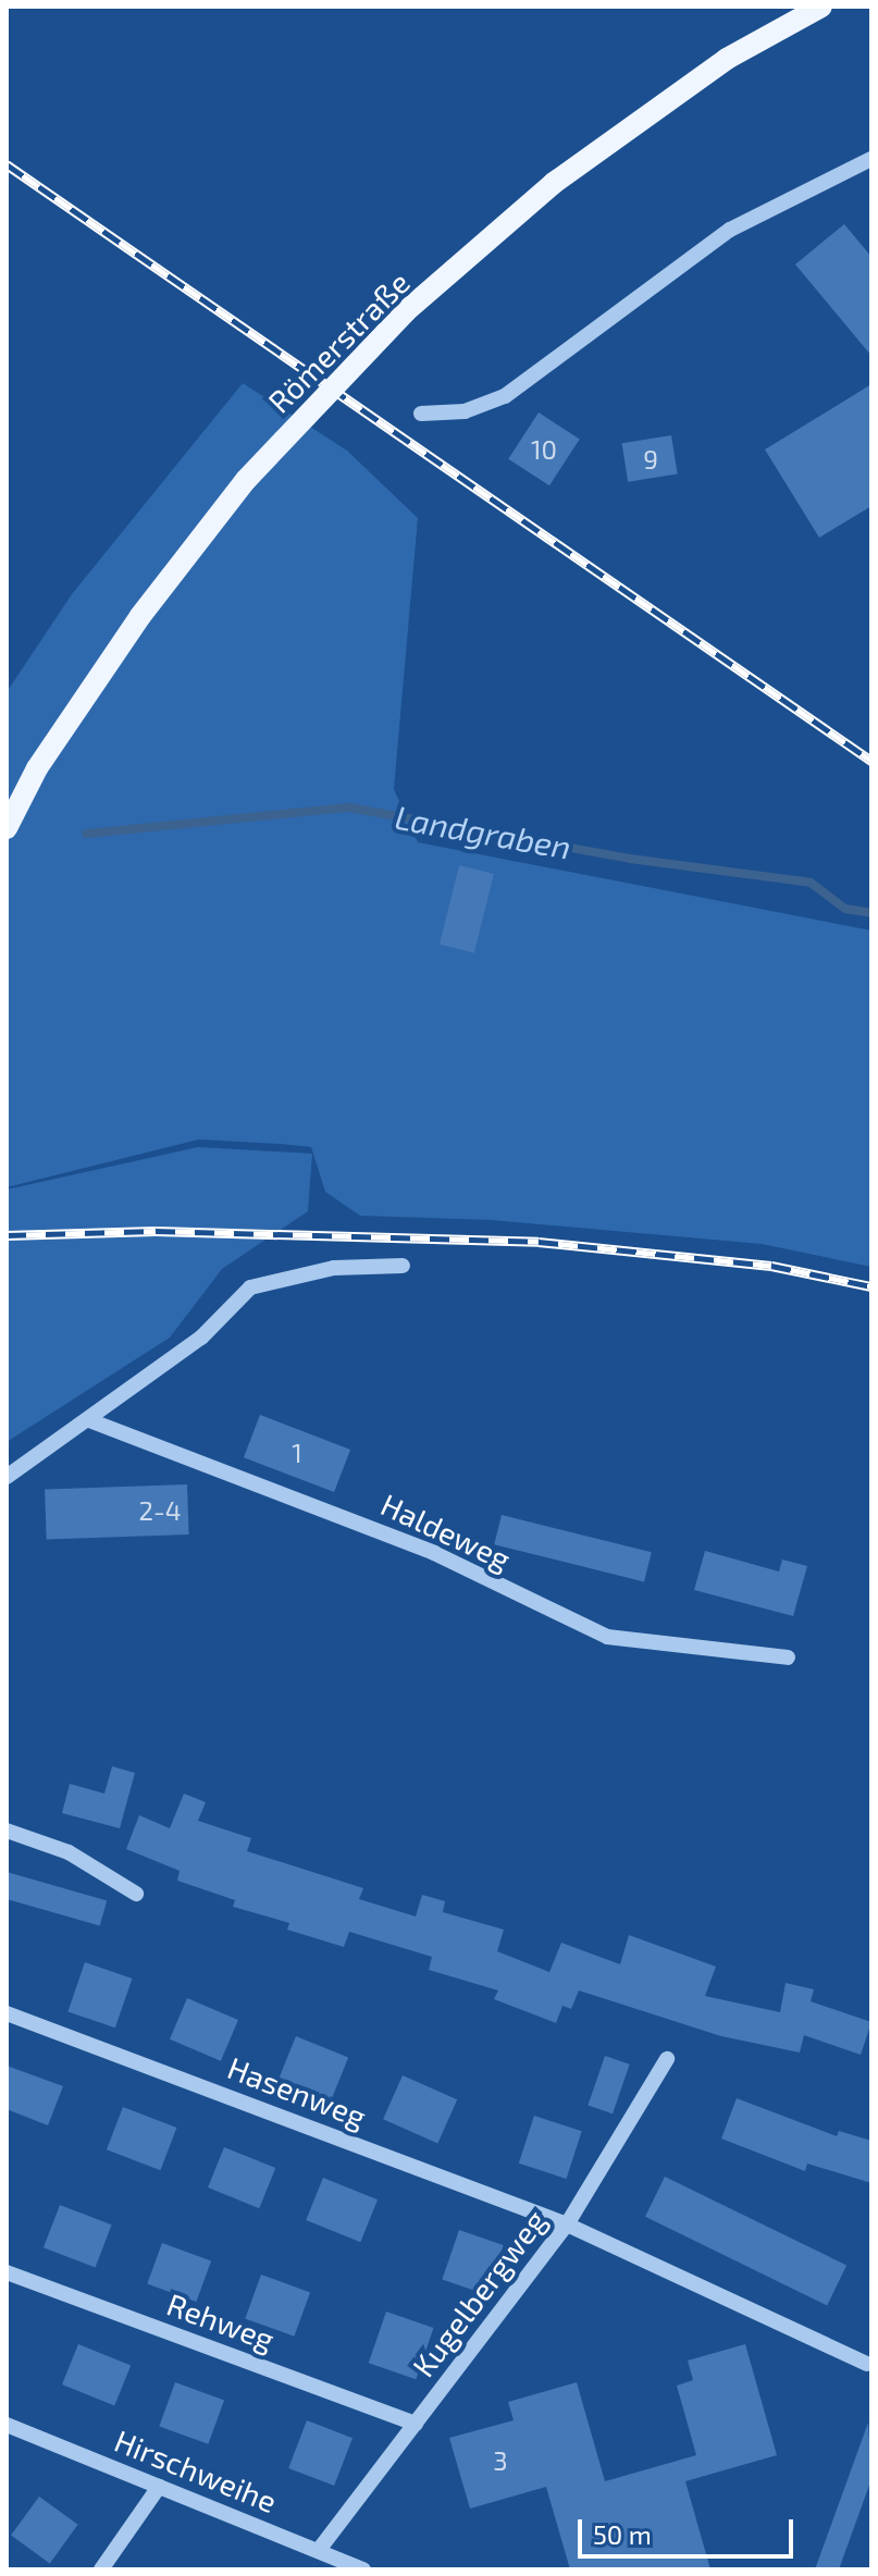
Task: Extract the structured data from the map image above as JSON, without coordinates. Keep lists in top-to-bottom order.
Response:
{
  "streets": {
    "main road": ["Römerstraße"],
    "street": [
      "Haldeweg",
      "Hasenweg",
      "Kugelbergweg",
      "Rehweg",
      "Hirschweihe"
    ]
  },
  "crossings": [
    ["Hasenweg", "Kugelbergweg"],
    ["Kugelbergweg", "Rehweg"],
    ["Kugelbergweg", "Hirschweihe"]
  ],
  "water": ["Landgraben"],
  "house_numbers": [
    "10",
    "9",
    "1",
    "2-4",
    "3"
  ],
  "scale_bar": "50 m"
}
